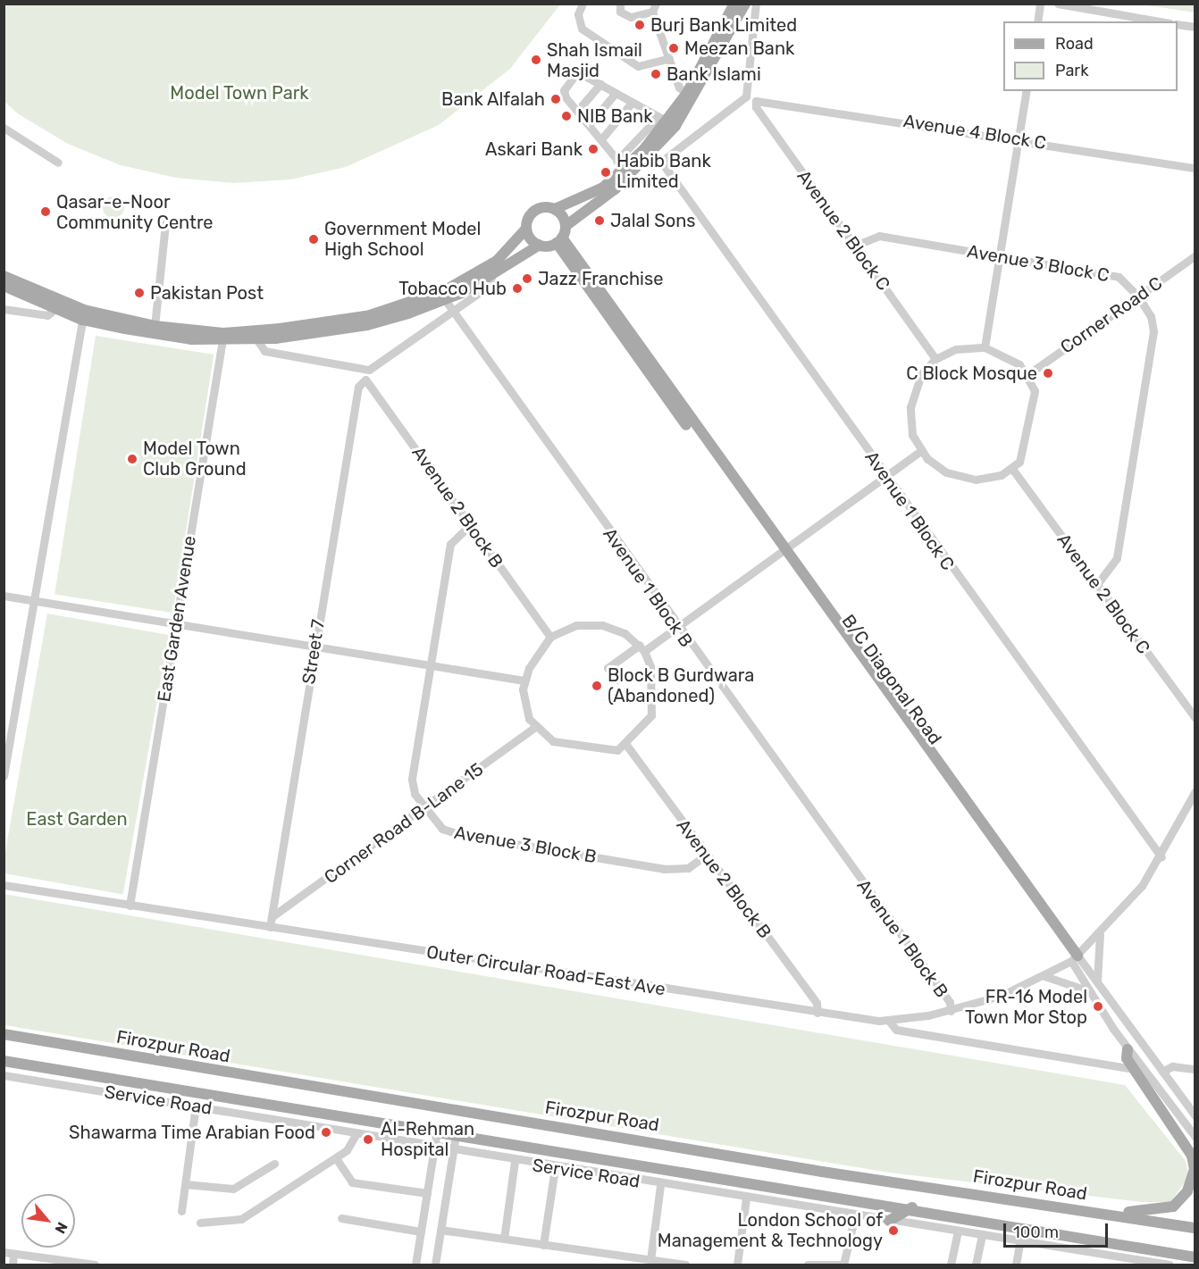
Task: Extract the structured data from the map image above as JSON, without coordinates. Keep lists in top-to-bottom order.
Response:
{
  "streets": {
    "main road": ["B/C Diagonal Road", "Firozpur Road"],
    "street": [
      "Avenue 4 Block C",
      "Avenue 2 Block C",
      "Avenue 3 Block C",
      "Corner Road C",
      "Avenue 2 Block B",
      "Avenue 1 Block C",
      "Avenue 1 Block B",
      "East Garden Avenue",
      "Street 7",
      "Corner Road B-Lane 15",
      "Avenue 3 Block B",
      "Outer Circular Road-East Ave",
      "Service Road"
    ]
  },
  "crossings": [
    ["Avenue 4 Block C", "Avenue 2 Block C"],
    ["Avenue 2 Block C", "Avenue 3 Block C"],
    ["Avenue 2 Block C", "Corner Road C"],
    ["Avenue 3 Block C", "Corner Road C"],
    ["Avenue 2 Block B", "Street 7"],
    ["Avenue 2 Block B", "Corner Road B-Lane 15"],
    ["Avenue 2 Block B", "Avenue 3 Block B"],
    ["Avenue 2 Block B", "Outer Circular Road-East Ave"],
    ["Avenue 1 Block C", "Outer Circular Road-East Ave"],
    ["Avenue 1 Block B", "Outer Circular Road-East Ave"],
    ["East Garden Avenue", "Outer Circular Road-East Ave"],
    ["Street 7", "Corner Road B-Lane 15"],
    ["Street 7", "Outer Circular Road-East Ave"],
    ["B/C Diagonal Road", "Outer Circular Road-East Ave"],
    ["Corner Road B-Lane 15", "Avenue 3 Block B"]
  ],
  "parks": ["Model Town Park", "East Garden"],
  "places": [
    "Burj Bank Limited",
    "Meezan Bank",
    "Shah Ismail Masjid",
    "Bank Islami",
    "Bank Alfalah",
    "NIB Bank",
    "Askari Bank",
    "Habib Bank Limited",
    "Qasar-e-Noor Community Centre",
    "Jalal Sons",
    "Government Model High School",
    "Jazz Franchise",
    "Tobacco Hub",
    "Pakistan Post",
    "C Block Mosque",
    "Model Town Club Ground",
    "Block B Gurdwara (Abandoned)",
    "FR-16 Model Town Mor Stop",
    "Shawarma Time Arabian Food",
    "Al-Rehman Hospital",
    "London School of Management & Technology"
  ],
  "legend": ["Road", "Park"],
  "scale_bar": "100 m",
  "north": "bottom right"
}
